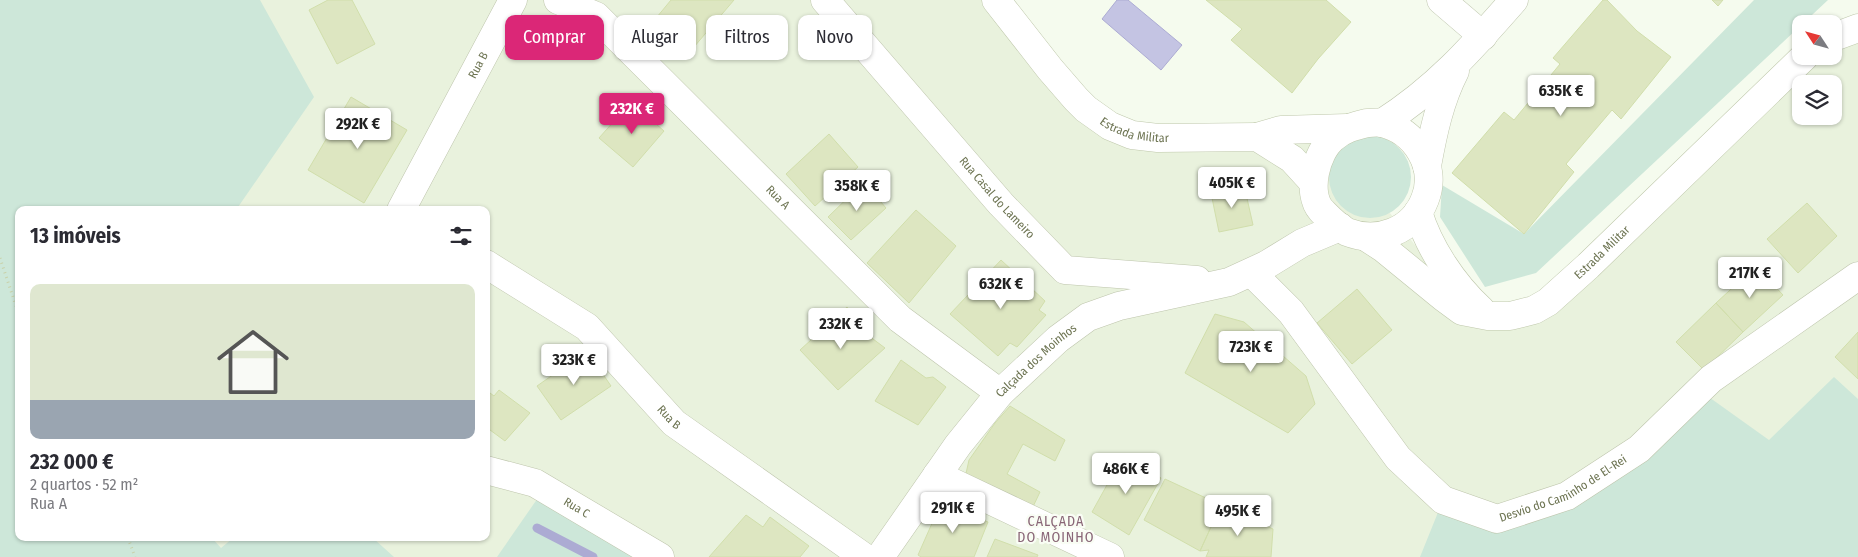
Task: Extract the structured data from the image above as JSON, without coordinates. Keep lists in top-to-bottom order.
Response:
{
  "streets": {
    "street": [
      "Rua B",
      "Estrada Militar",
      "Rua A",
      "Rua Casal do Lameiro",
      "Calçada dos Moinhos",
      "Desvio do Caminho de El-Rei",
      "Rua C"
    ]
  },
  "crossings": [
    ["Estrada Militar", "Calçada dos Moinhos"],
    ["Rua A", "Calçada dos Moinhos"],
    ["Rua Casal do Lameiro", "Calçada dos Moinhos"],
    ["Rua Casal do Lameiro", "Desvio do Caminho de El-Rei"],
    ["Calçada dos Moinhos", "Desvio do Caminho de El-Rei"]
  ],
  "districts": ["CALÇADA DO MOINHO"],
  "north": "top left",
  "page": {
    "chip": [
      "Comprar",
      "Alugar",
      "Filtros",
      "Novo"
    ],
    "price": [
      "635K €",
      "232K €",
      "292K €",
      "405K €",
      "358K €",
      "217K €",
      "632K €",
      "232K €",
      "723K €",
      "323K €",
      "486K €",
      "291K €",
      "495K €"
    ],
    "heading": "13 imóveis",
    "list": [
      {
        "name": "232 000 €",
        "note": "2 quartos · 52 m² · Rua A"
      }
    ]
  }
}
